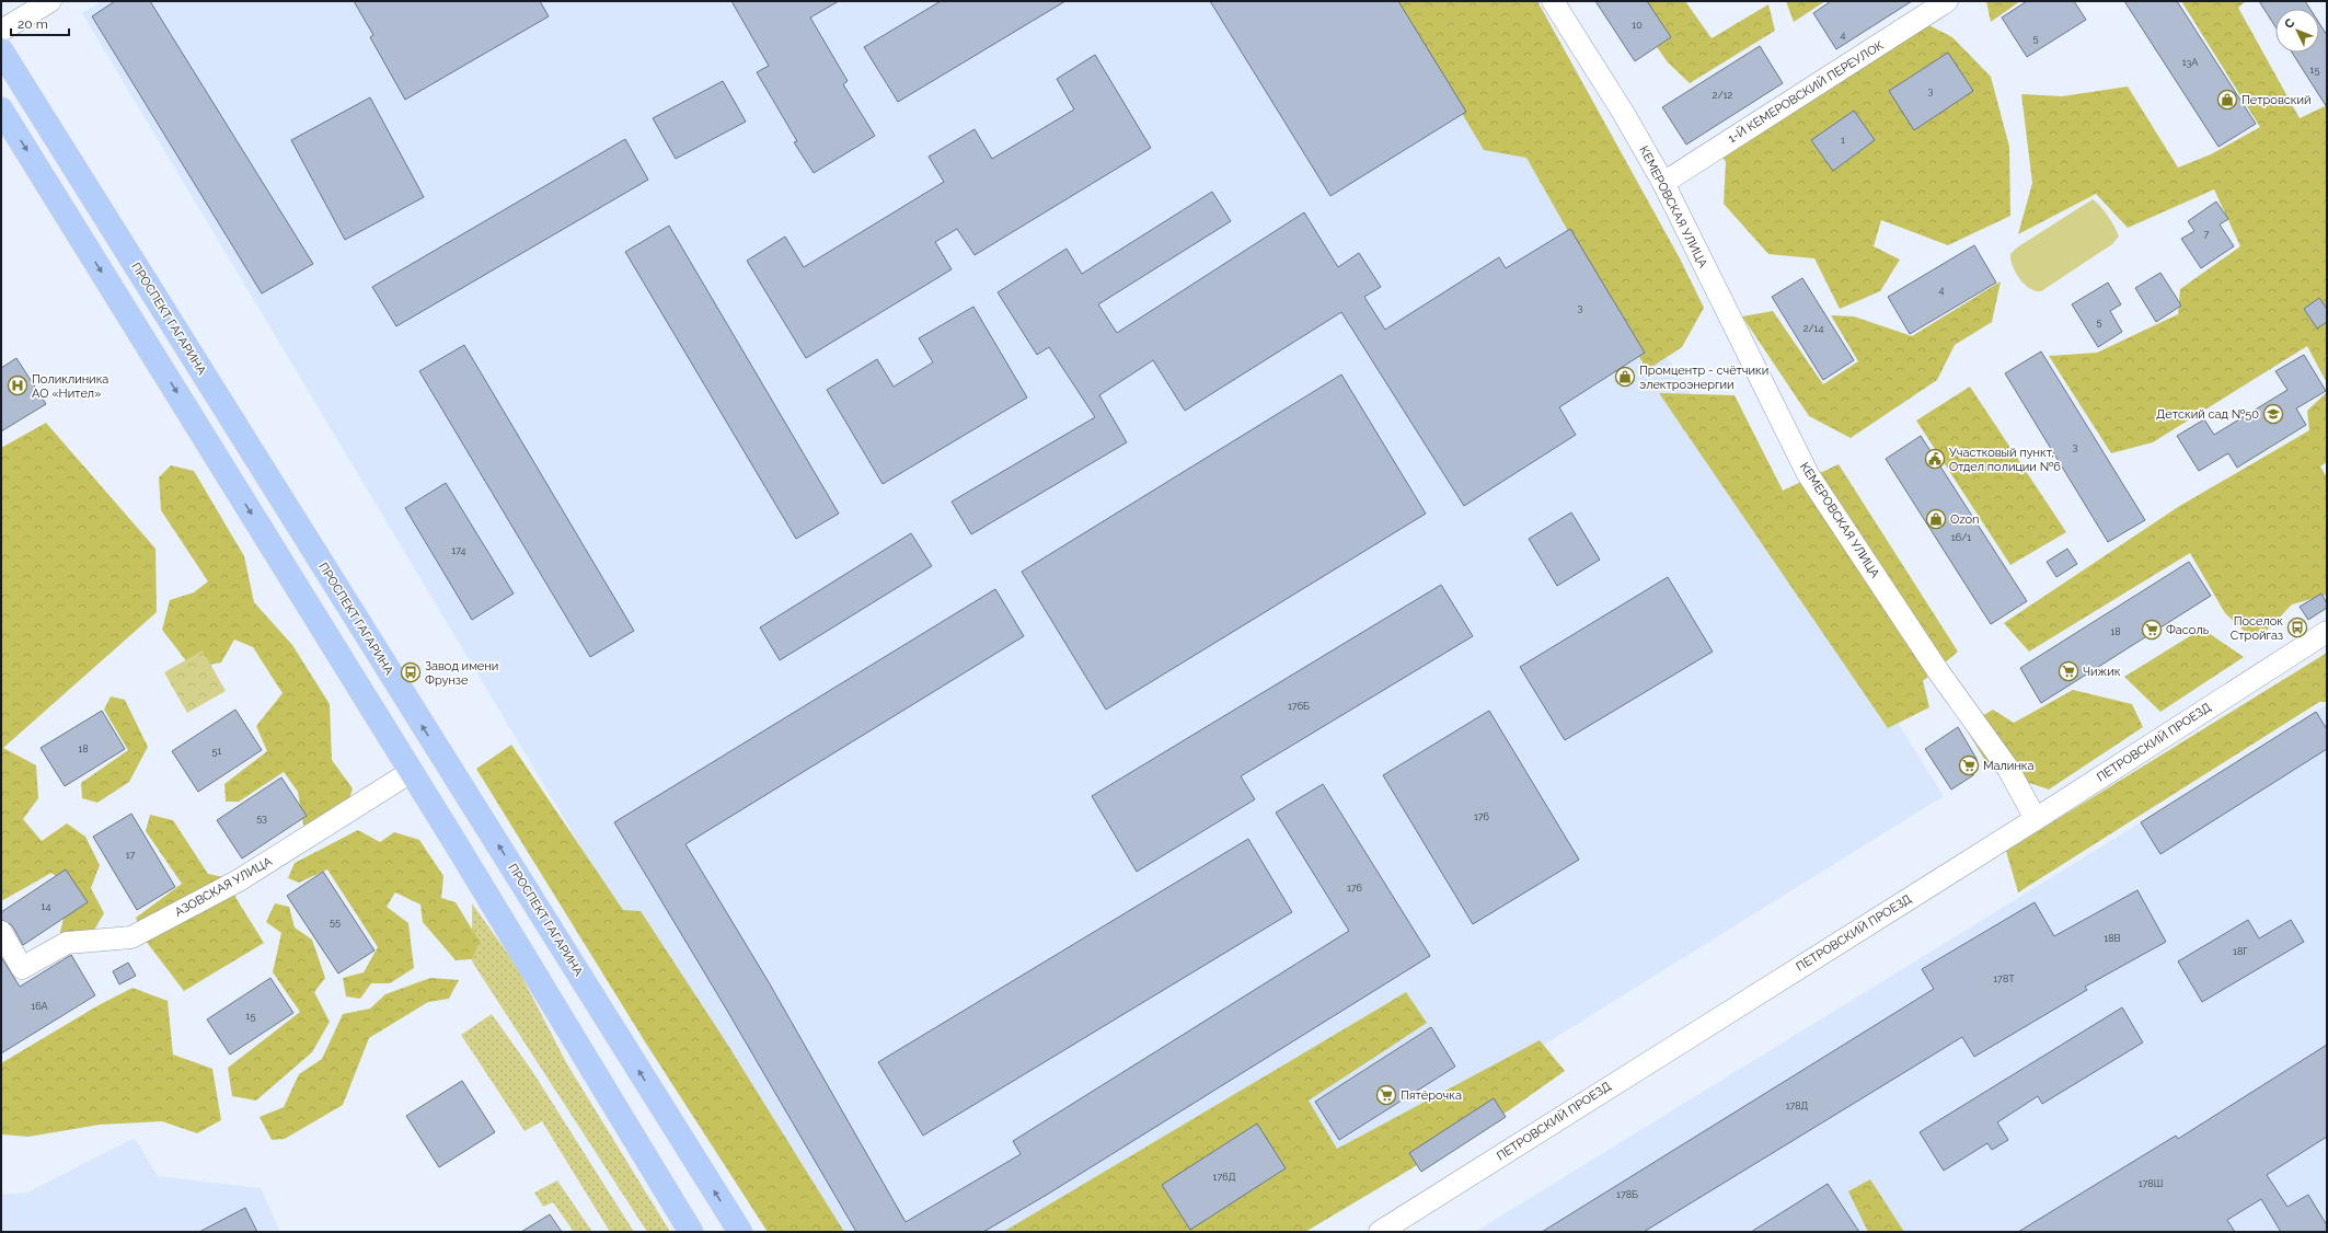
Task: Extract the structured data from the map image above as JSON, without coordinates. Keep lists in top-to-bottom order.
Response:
{
  "streets": {
    "main road": ["ПРОСПЕКТ ГАГАРИНА"],
    "street": [
      "1-Й КЕМЕРОВСКИЙ ПЕРЕУЛОК",
      "КЕМЕРОВСКАЯ УЛИЦА",
      "ПЕТРОВСКИЙ ПРОЕЗД",
      "АЗОВСКАЯ УЛИЦА"
    ]
  },
  "crossings": [
    ["1-Й КЕМЕРОВСКИЙ ПЕРЕУЛОК", "КЕМЕРОВСКАЯ УЛИЦА"],
    ["КЕМЕРОВСКАЯ УЛИЦА", "ПЕТРОВСКИЙ ПРОЕЗД"]
  ],
  "places": {
    "shop": ["Петровский", "Промцентр - счётчики электроэнергии", "Ozon"],
    "hospital": ["Поликлиника АО «Нител»"],
    "school or university": ["Детский сад №50"],
    "public building": ["Участковый пункт, Отдел полиции №6"],
    "bus stop": ["Поселок Стройгаз", "Завод имени Фрунзе"],
    "supermarket": [
      "Фасоль",
      "Чижик",
      "Малинка",
      "Пятёрочка"
    ]
  },
  "house_numbers": [
    "10",
    "4",
    "5",
    "13А",
    "15",
    "3",
    "2/12",
    "1",
    "7",
    "4",
    "3",
    "5",
    "2/14",
    "3",
    "16/1",
    "174",
    "18",
    "176Б",
    "18",
    "51",
    "176",
    "53",
    "17",
    "176",
    "14",
    "55",
    "18В",
    "18Г",
    "178Т",
    "16А",
    "15",
    "178Д",
    "176Д",
    "178Ш",
    "178Б"
  ],
  "scale_bar": "20 m",
  "north": "top left"
}
